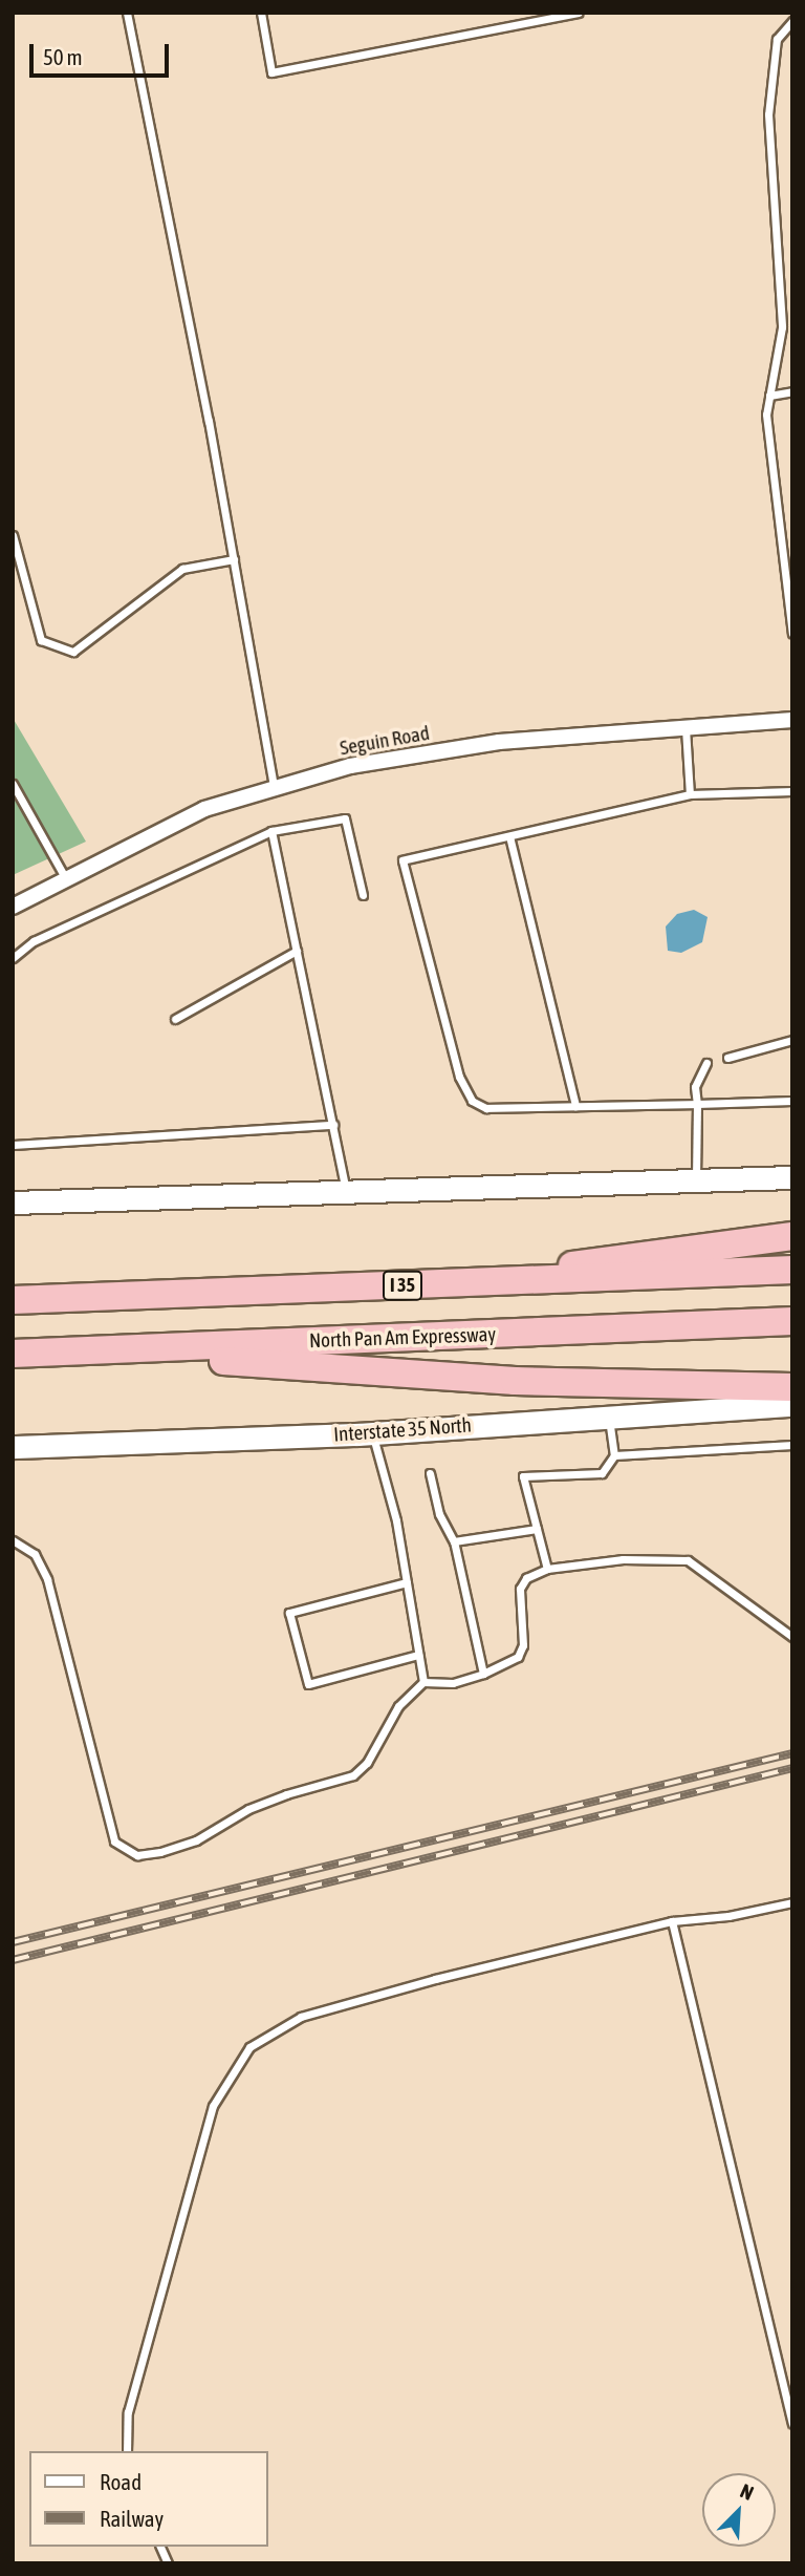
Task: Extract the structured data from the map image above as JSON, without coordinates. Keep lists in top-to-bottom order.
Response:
{
  "streets": {
    "highway": ["I 35", "North Pan Am Expressway"],
    "main road": ["Interstate 35 North"],
    "street": ["Seguin Road"]
  },
  "legend": ["Road", "Railway"],
  "scale_bar": "50 m",
  "north": "top right"
}
